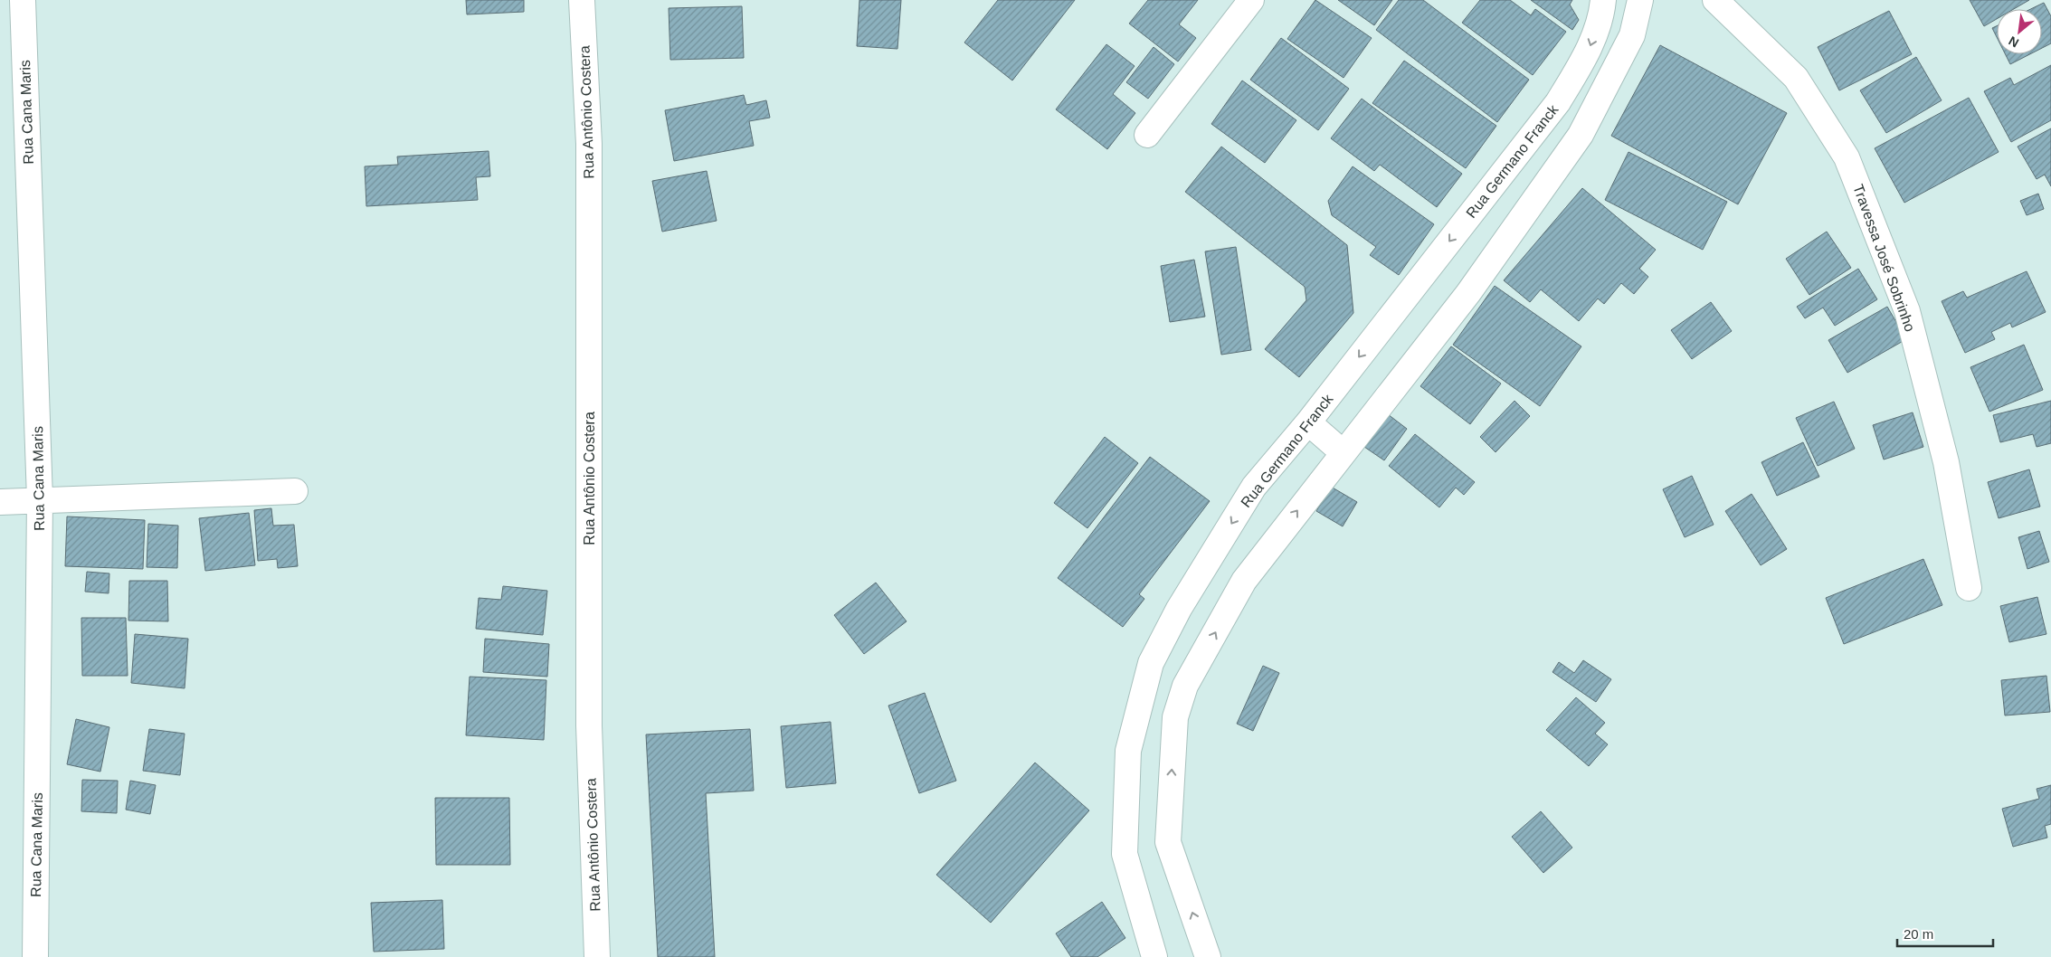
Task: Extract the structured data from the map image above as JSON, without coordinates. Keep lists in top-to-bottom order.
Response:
{
  "streets": {
    "street": [
      "Rua Cana Maris",
      "Rua Antônio Costera",
      "Rua Germano Franck",
      "Travessa José Sobrinho"
    ]
  },
  "scale_bar": "20 m",
  "north": "bottom left"
}
